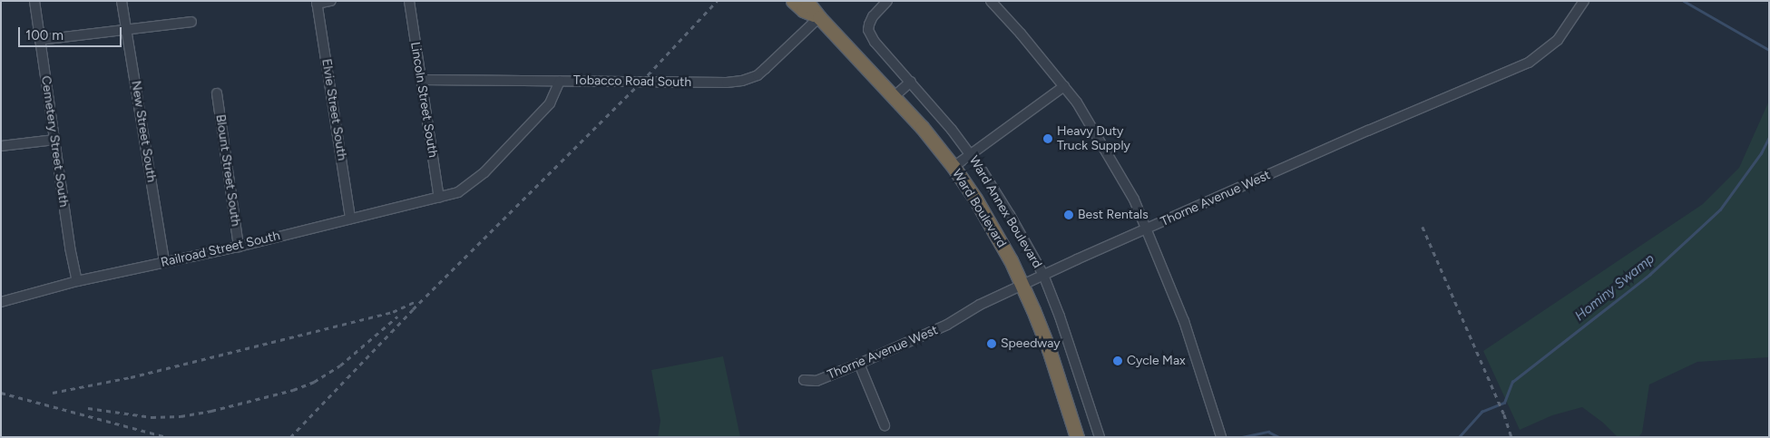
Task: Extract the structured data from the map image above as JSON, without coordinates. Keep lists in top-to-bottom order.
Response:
{
  "streets": {
    "highway": ["Ward Boulevard"],
    "street": [
      "Tobacco Road South",
      "Lincoln Street South",
      "Elvie Street South",
      "New Street South",
      "Cemetery Street South",
      "Blount Street South",
      "Thorne Avenue West",
      "Ward Annex Boulevard",
      "Railroad Street South"
    ]
  },
  "crossings": [
    ["Tobacco Road South", "Lincoln Street South"],
    ["Tobacco Road South", "Ward Boulevard"],
    ["Tobacco Road South", "Railroad Street South"],
    ["Lincoln Street South", "Railroad Street South"],
    ["Elvie Street South", "Railroad Street South"],
    ["New Street South", "Railroad Street South"],
    ["Cemetery Street South", "Railroad Street South"],
    ["Blount Street South", "Railroad Street South"],
    ["Thorne Avenue West", "Ward Boulevard"],
    ["Thorne Avenue West", "Ward Annex Boulevard"]
  ],
  "water": ["Hominy Swamp"],
  "places": [
    "Heavy Duty Truck Supply",
    "Best Rentals",
    "Speedway",
    "Cycle Max"
  ],
  "scale_bar": "100 m"
}
